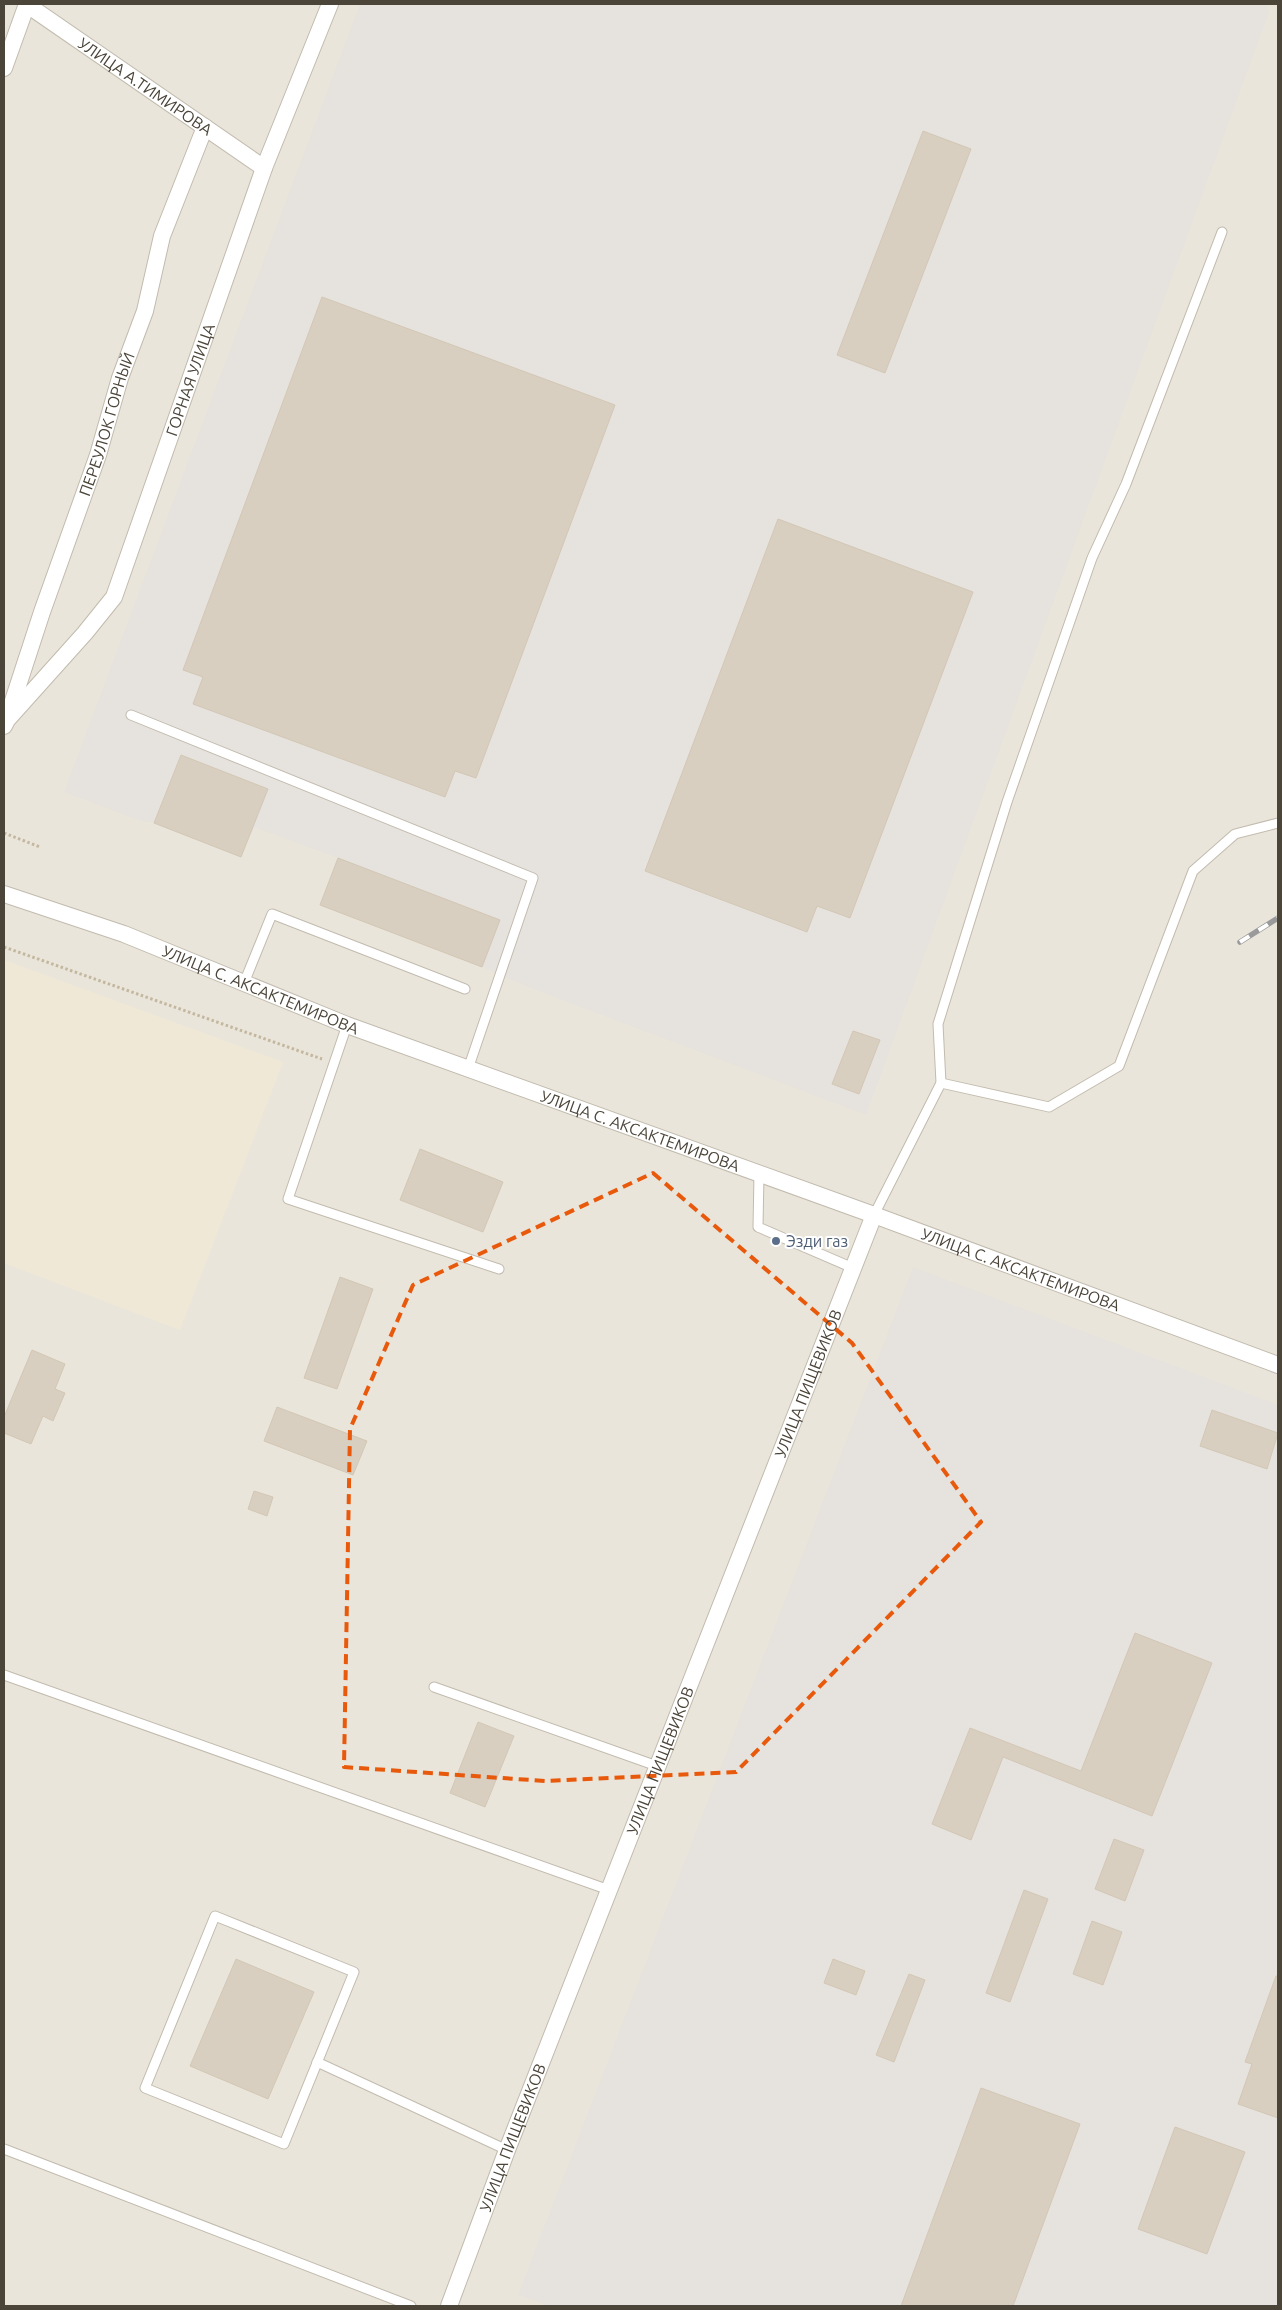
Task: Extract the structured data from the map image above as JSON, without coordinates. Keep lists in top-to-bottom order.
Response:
{
  "streets": {
    "street": [
      "УЛИЦА А.ТИМИРОВА",
      "ГОРНАЯ УЛИЦА",
      "ПЕРЕУЛОК ГОРНЫЙ",
      "УЛИЦА С. АКСАКТЕМИРОВА",
      "УЛИЦА ПИЩЕВИКОВ"
    ]
  },
  "crossings": [
    ["УЛИЦА А.ТИМИРОВА", "ГОРНАЯ УЛИЦА"],
    ["УЛИЦА А.ТИМИРОВА", "ПЕРЕУЛОК ГОРНЫЙ"],
    ["ГОРНАЯ УЛИЦА", "ПЕРЕУЛОК ГОРНЫЙ"],
    ["УЛИЦА С. АКСАКТЕМИРОВА", "УЛИЦА ПИЩЕВИКОВ"]
  ],
  "places": ["Эзди газ"]
}
